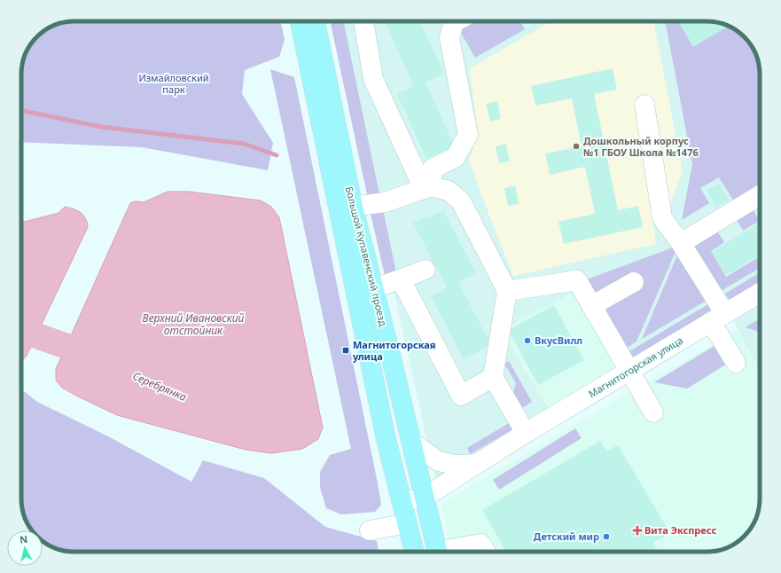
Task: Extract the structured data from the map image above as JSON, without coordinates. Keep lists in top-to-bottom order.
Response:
{
  "streets": {
    "main road": ["Большой Купавенский проезд"],
    "street": ["Магнитогорская улица"]
  },
  "crossings": [
    ["Большой Купавенский проезд", "Магнитогорская улица"]
  ],
  "water": ["Верхний Ивановский отстойник", "Серебрянка"],
  "parks": ["Измайловский парк"],
  "places": {
    "other": ["Дошкольный корпус №1 ГБОУ Школа №1476", "ВкусВилл", "Детский мир"],
    "transit": ["Магнитогорская улица"],
    "health": ["Вита Экспресс"]
  },
  "north": "top"
}
